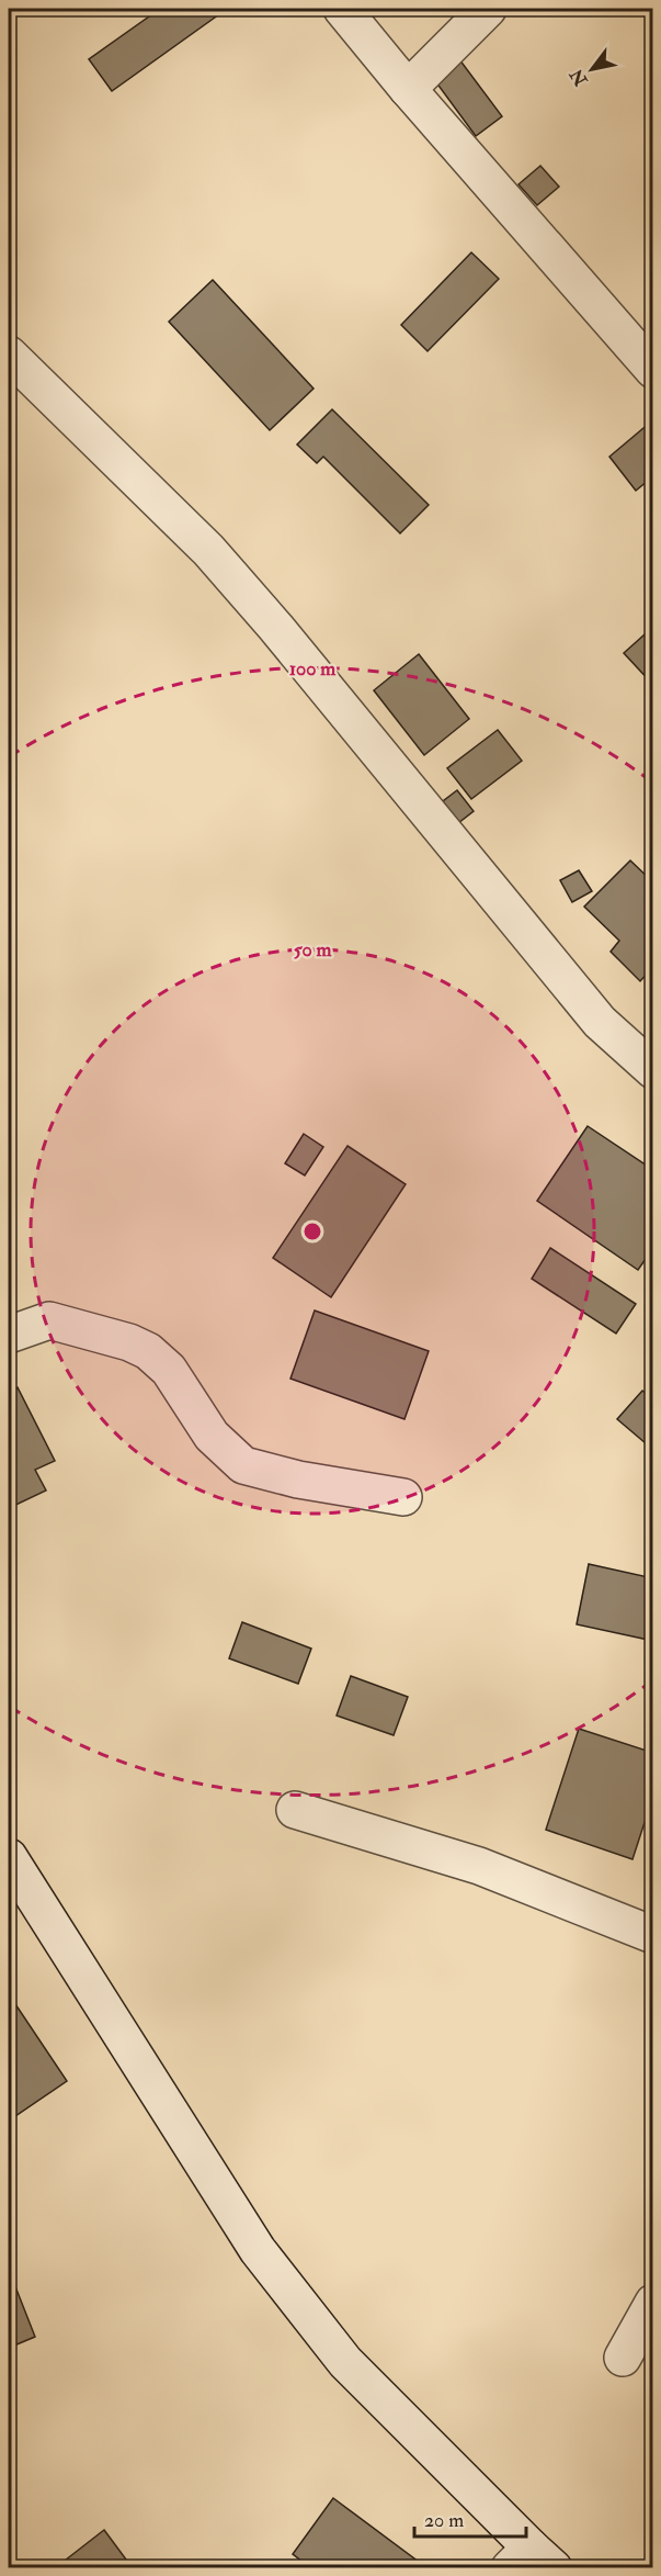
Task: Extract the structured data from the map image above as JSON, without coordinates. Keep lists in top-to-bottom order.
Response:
{
  "scale_bar": "20 m",
  "north": "bottom left",
  "rings": ["100 m", "50 m"]
}
